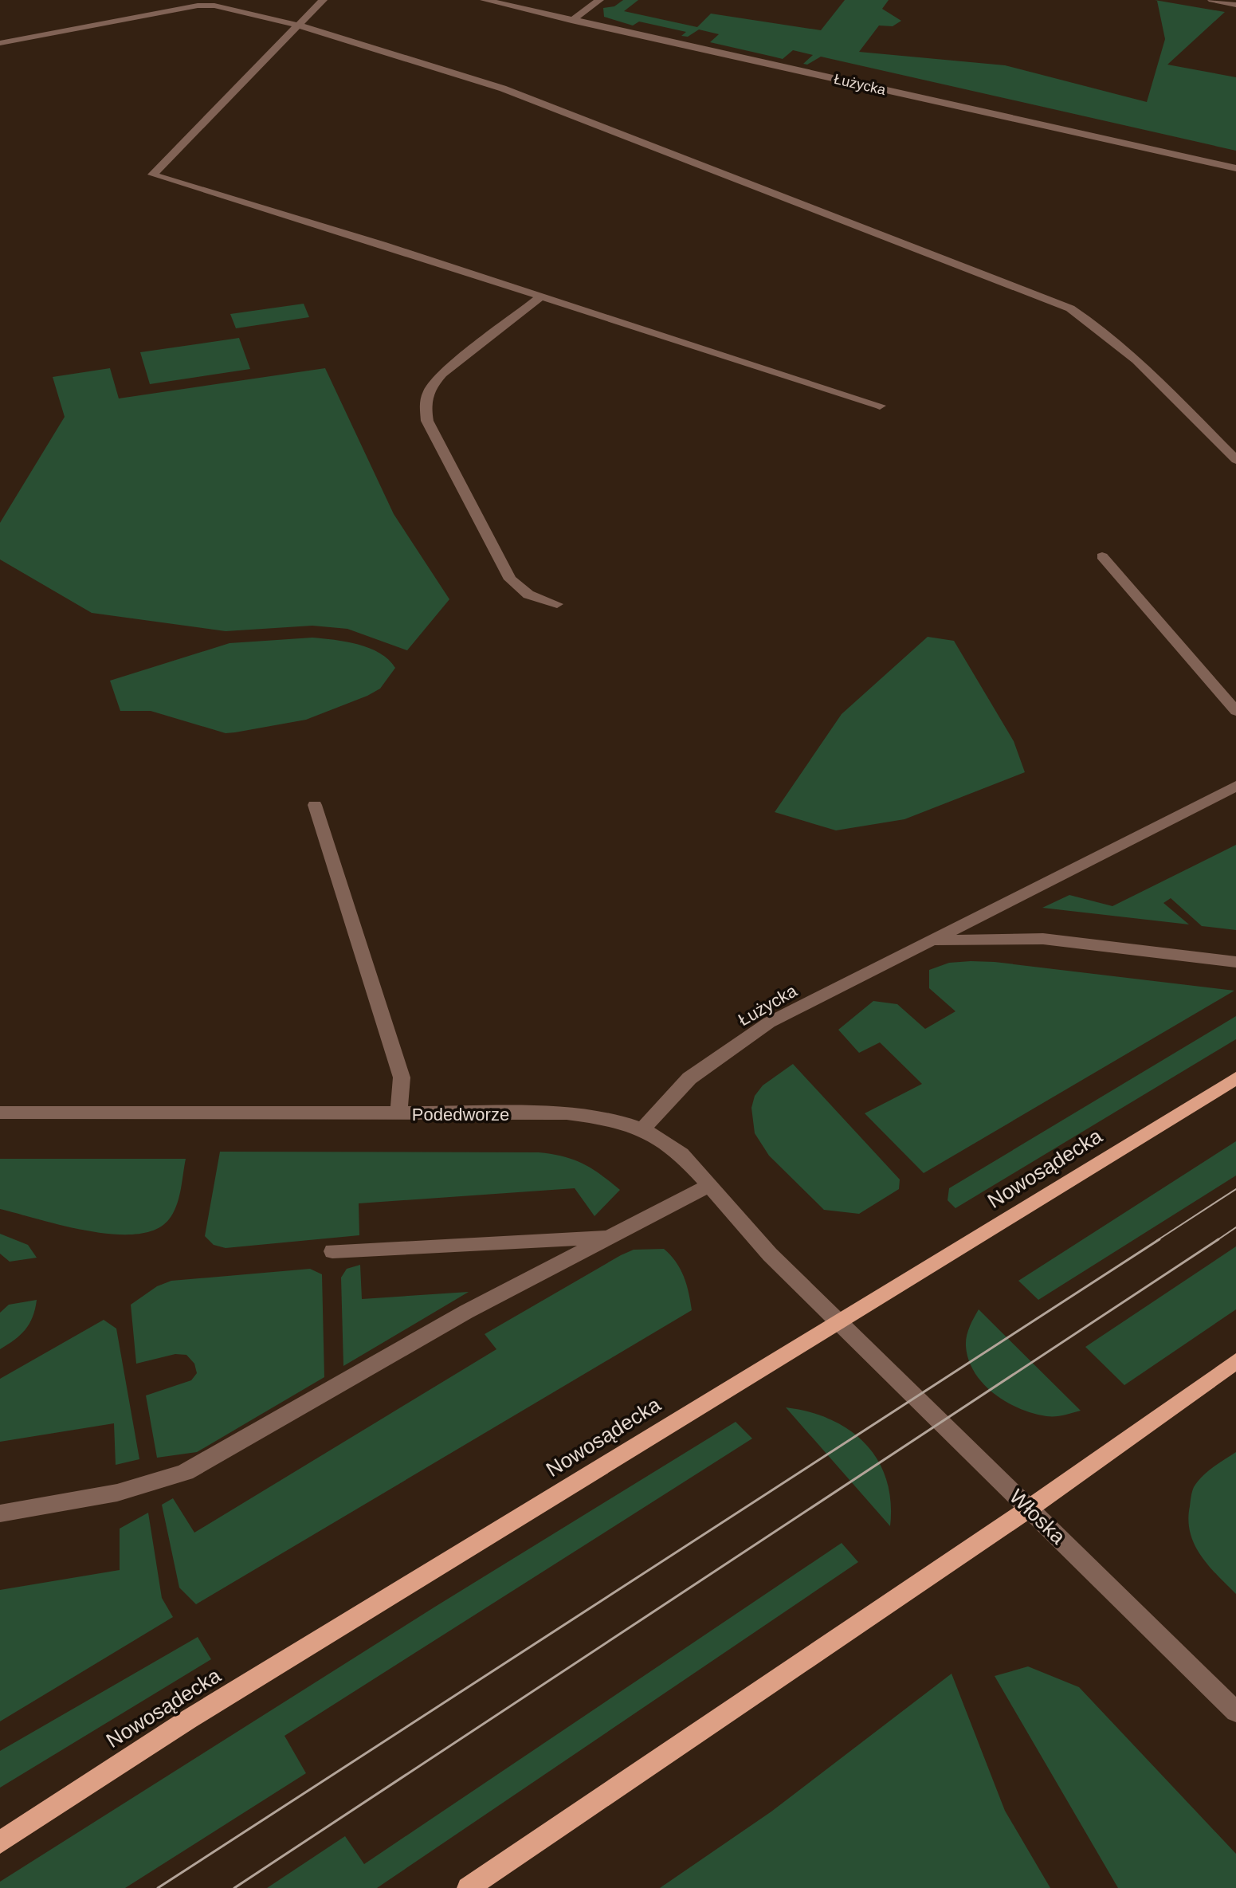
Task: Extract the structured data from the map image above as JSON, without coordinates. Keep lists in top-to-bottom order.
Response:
{
  "streets": {
    "main road": ["Nowosądecka"],
    "street": ["Łużycka", "Podedworze", "Włoska"]
  },
  "crossings": [
    ["Łużycka", "Podedworze"],
    ["Podedworze", "Nowosądecka"],
    ["Podedworze", "Włoska"],
    ["Nowosądecka", "Włoska"]
  ]
}
